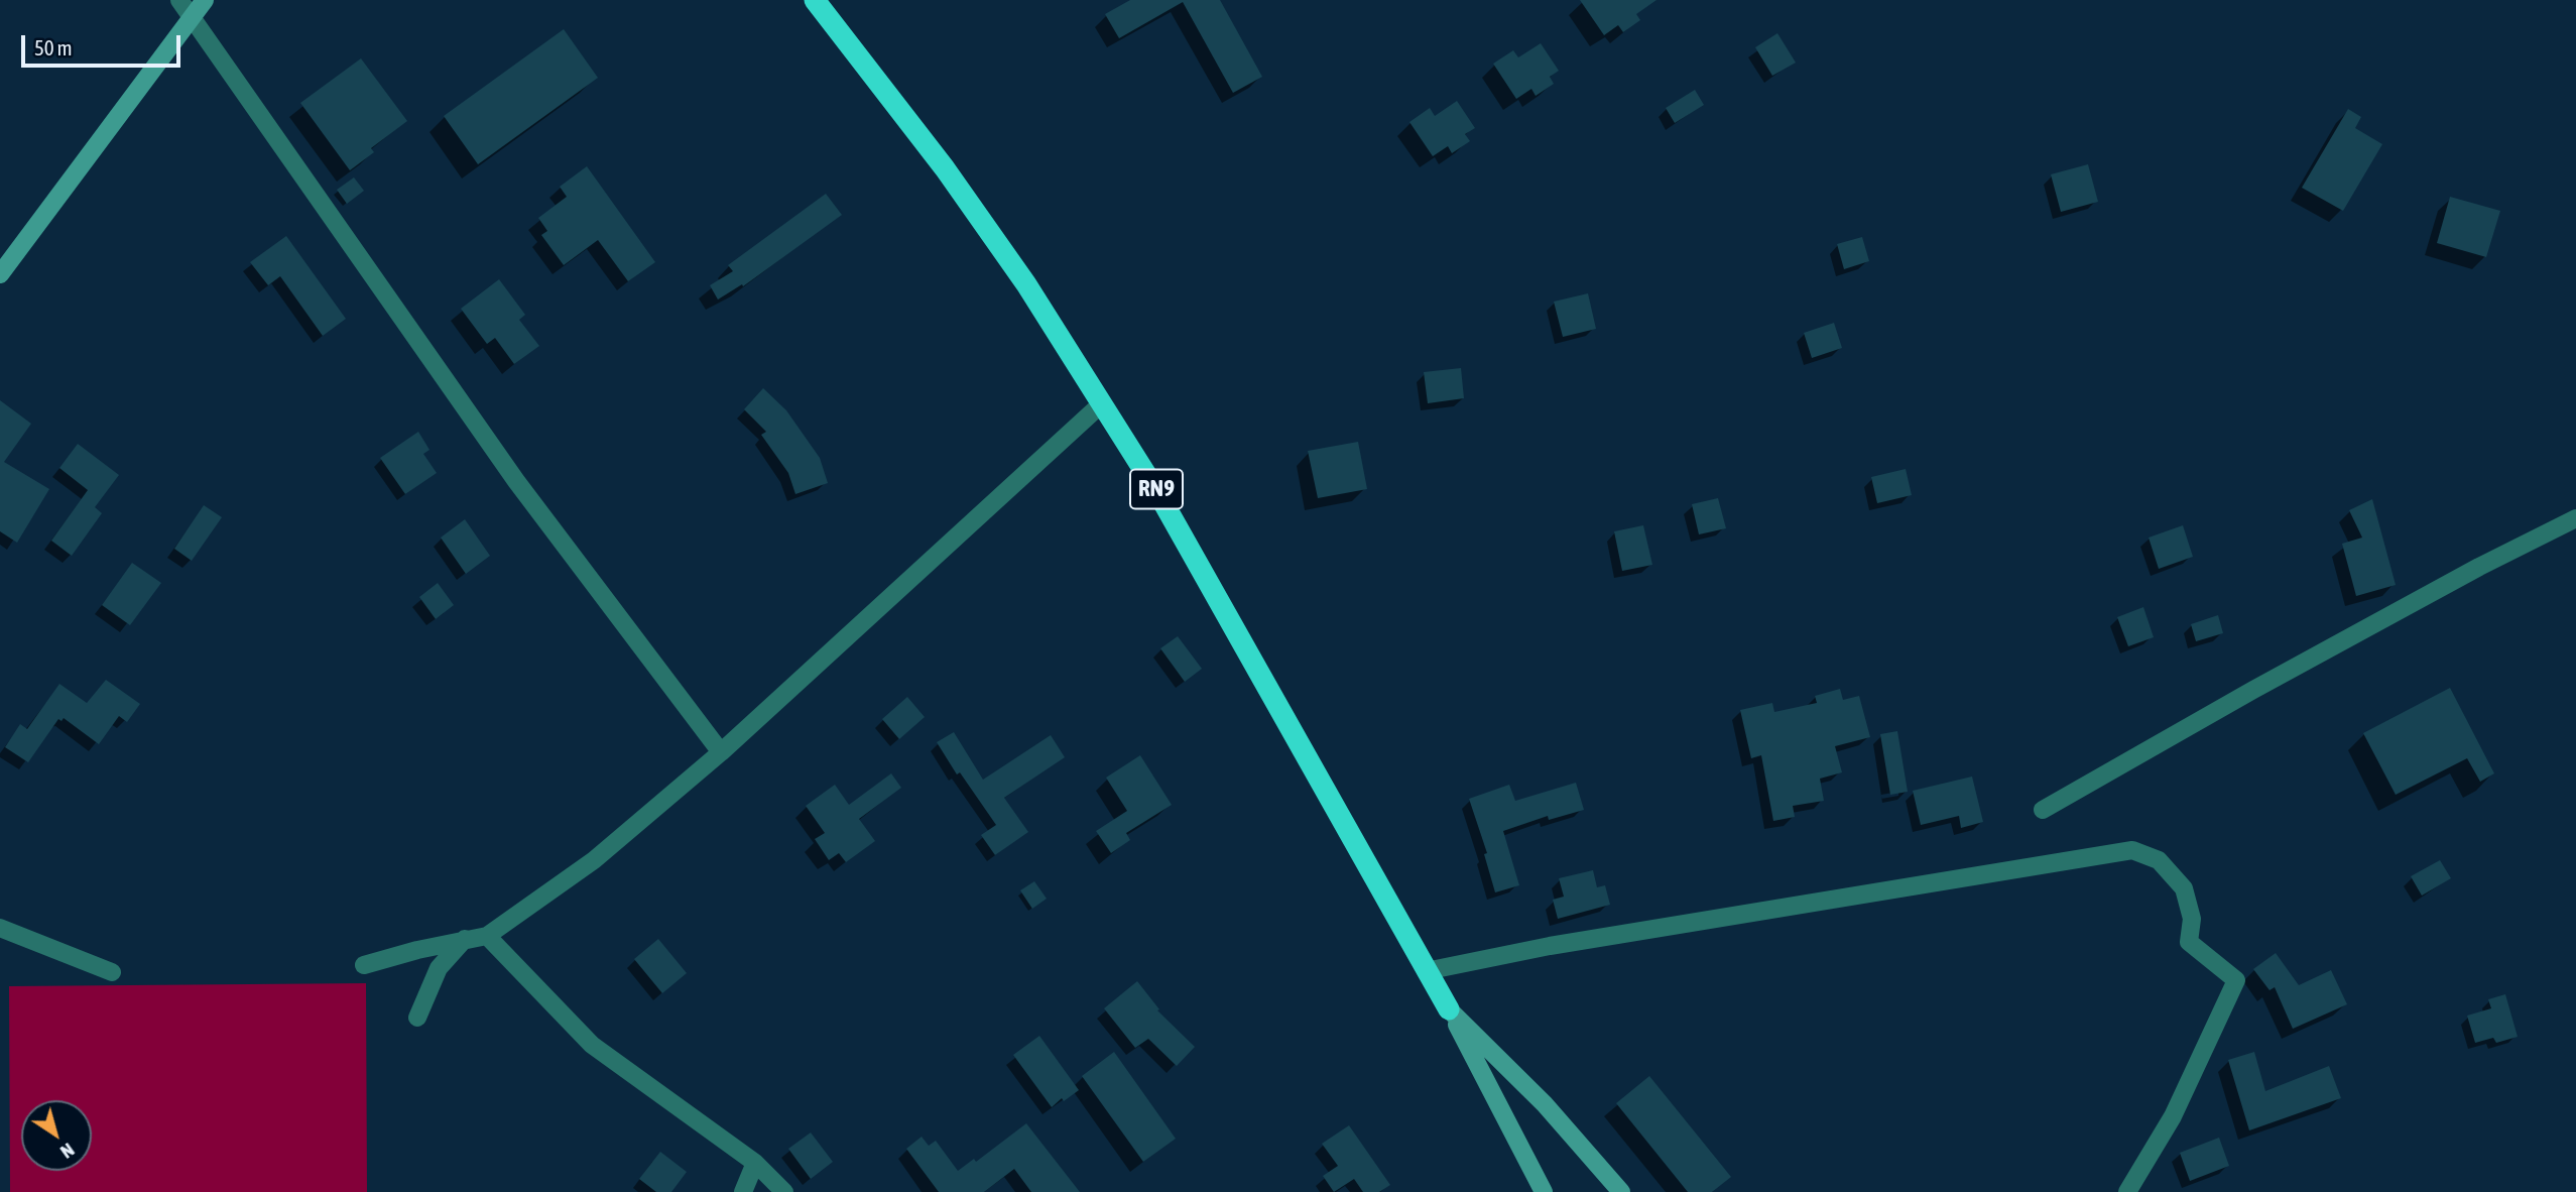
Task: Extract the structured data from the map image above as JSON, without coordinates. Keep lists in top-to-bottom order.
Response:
{
  "streets": {
    "highway": ["RN9"]
  },
  "scale_bar": "50 m",
  "north": "bottom right"
}
